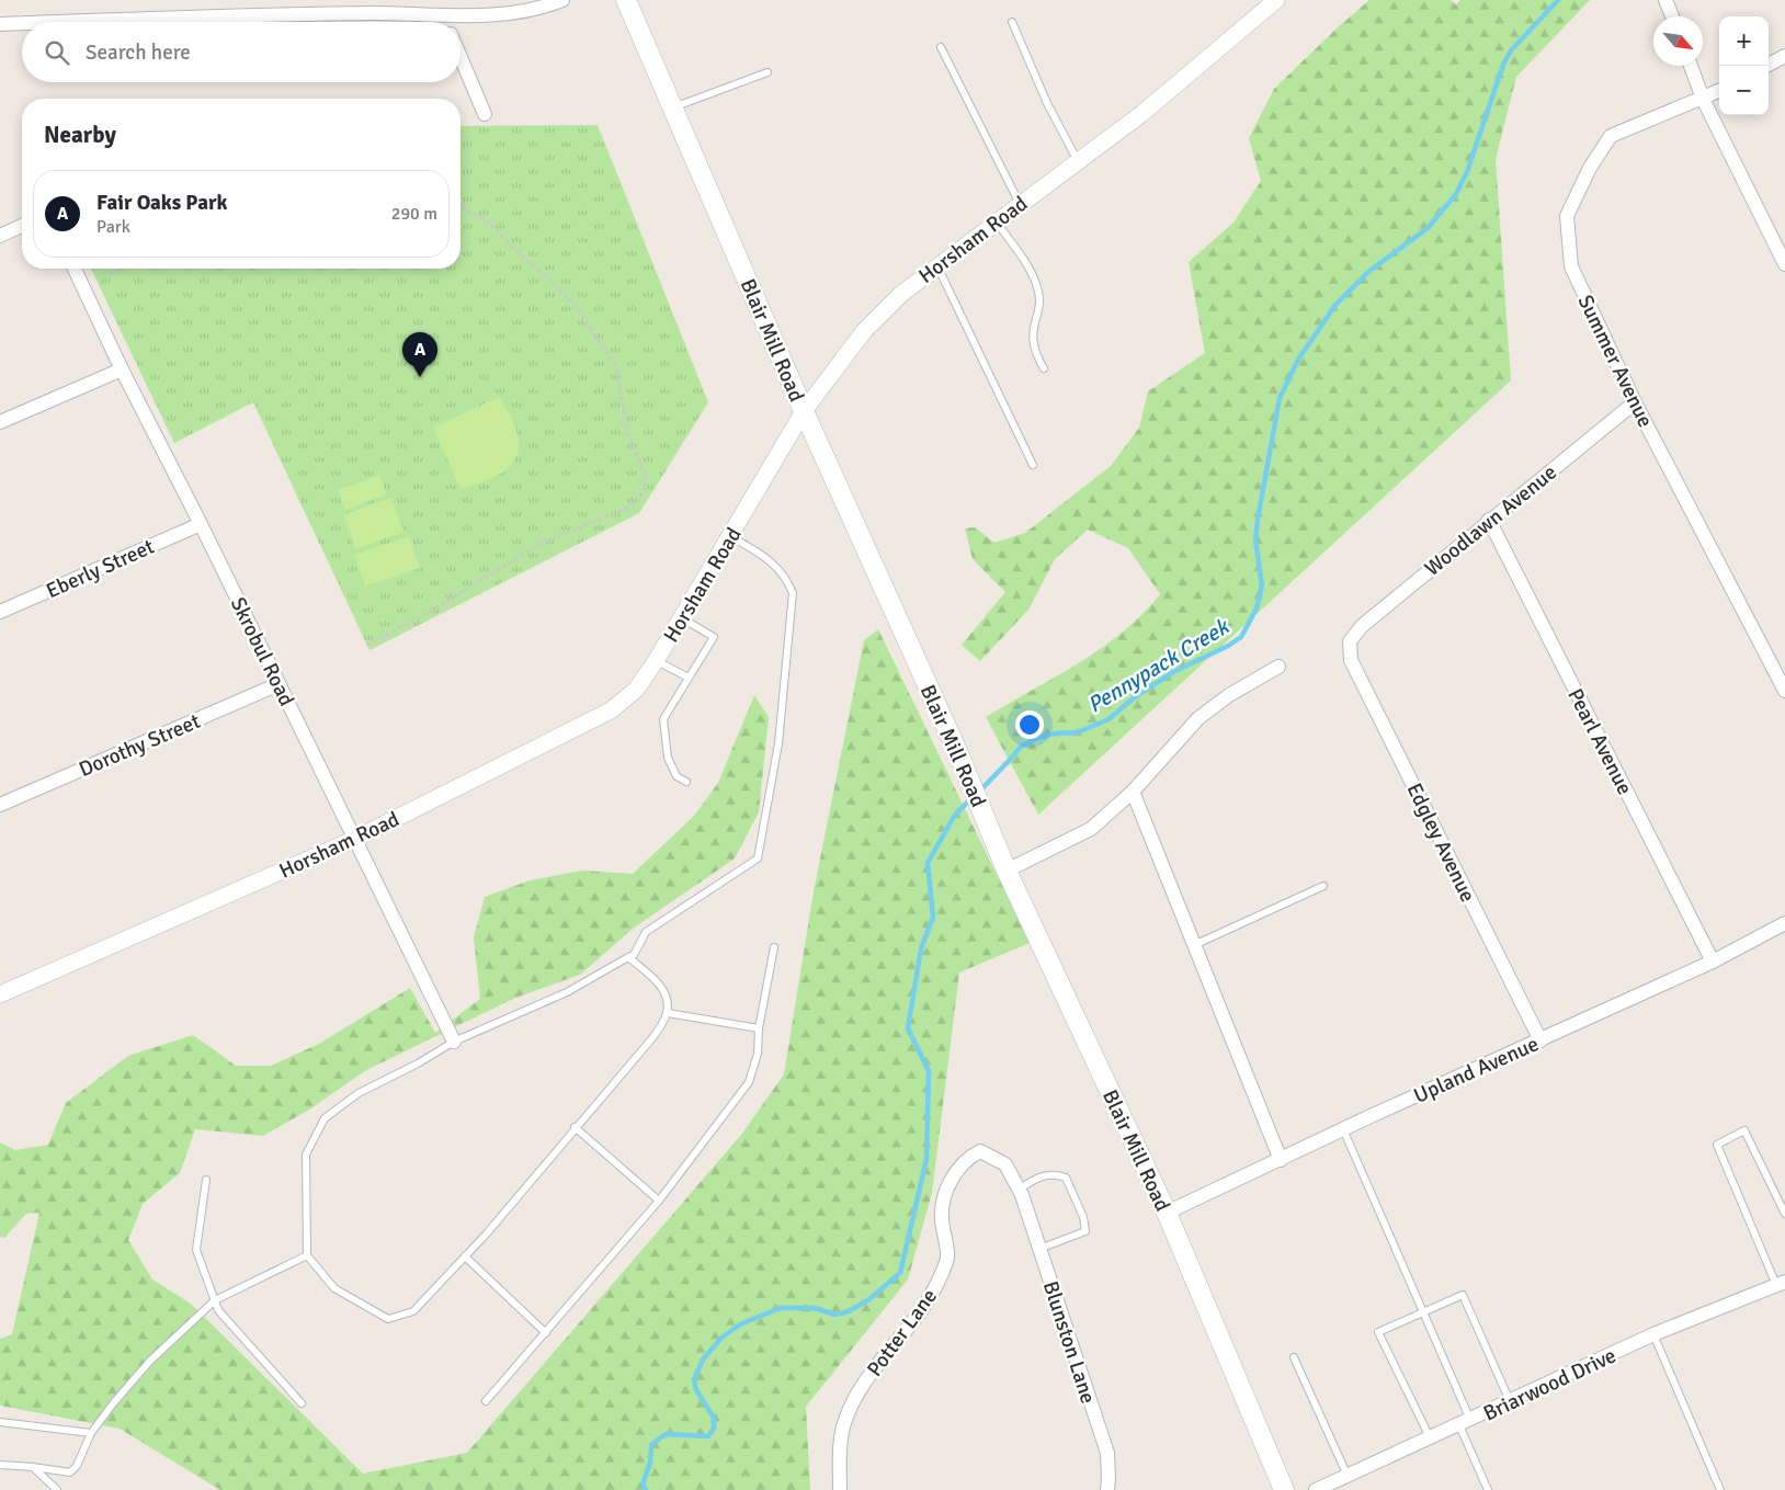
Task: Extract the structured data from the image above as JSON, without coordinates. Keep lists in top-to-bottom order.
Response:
{
  "streets": {
    "main road": ["Blair Mill Road"],
    "street": [
      "Horsham Road",
      "Summer Avenue",
      "Woodlawn Avenue",
      "Eberly Street",
      "Skrobul Road",
      "Pearl Avenue",
      "Dorothy Street",
      "Edgley Avenue",
      "Upland Avenue",
      "Potter Lane",
      "Blunston Lane",
      "Briarwood Drive"
    ]
  },
  "crossings": [
    ["Horsham Road", "Blair Mill Road"],
    ["Horsham Road", "Skrobul Road"],
    ["Blair Mill Road", "Upland Avenue"],
    ["Summer Avenue", "Woodlawn Avenue"],
    ["Woodlawn Avenue", "Pearl Avenue"],
    ["Woodlawn Avenue", "Edgley Avenue"],
    ["Eberly Street", "Skrobul Road"],
    ["Skrobul Road", "Dorothy Street"],
    ["Pearl Avenue", "Upland Avenue"],
    ["Edgley Avenue", "Upland Avenue"],
    ["Potter Lane", "Blunston Lane"]
  ],
  "water": ["Pennypack Creek"],
  "north": "bottom right",
  "page": {
    "map_buttons": ["+", "−"],
    "search": "Search here",
    "heading": "Nearby",
    "list": [
      {
        "mark": "A",
        "name": "Fair Oaks Park",
        "note": "Park",
        "value": "290 m"
      }
    ],
    "pins": "A"
  }
}
